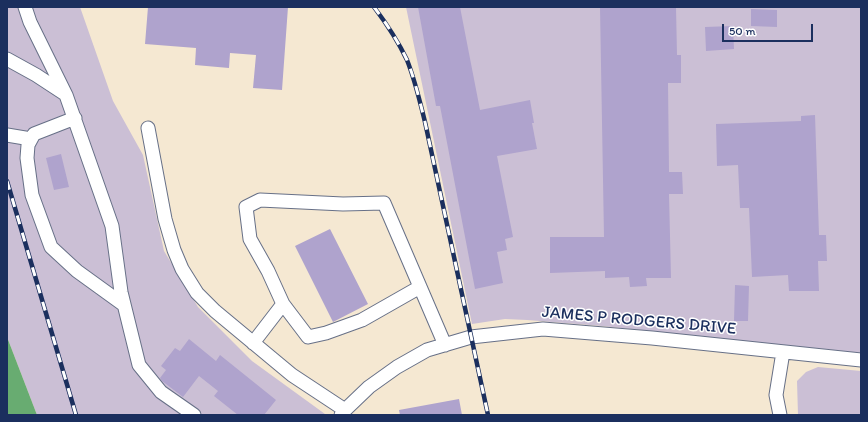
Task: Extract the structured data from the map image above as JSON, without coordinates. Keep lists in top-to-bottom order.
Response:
{
  "streets": {
    "street": ["JAMES P RODGERS DRIVE"]
  },
  "scale_bar": "50 m"
}
